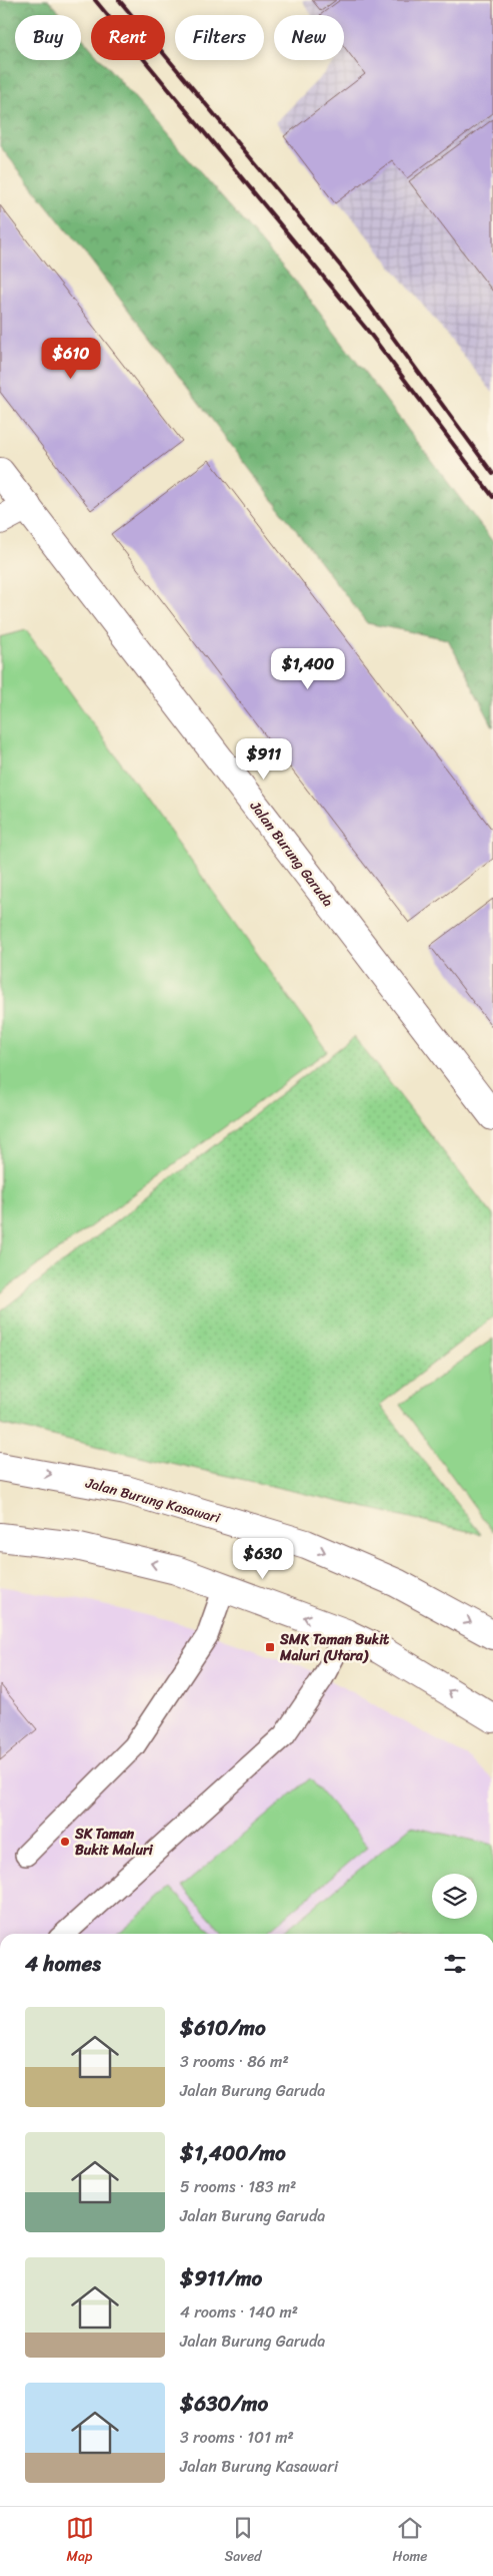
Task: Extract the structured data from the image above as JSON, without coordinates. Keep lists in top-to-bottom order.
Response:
{
  "streets": {
    "street": ["Jalan Burung Garuda", "Jalan Burung Kasawari"]
  },
  "places": {
    "transit": ["SMK Taman Bukit Maluri (Utara)"],
    "other": ["SK Taman Bukit Maluri"]
  },
  "page": {
    "chip": [
      "Buy",
      "Rent",
      "Filters",
      "New"
    ],
    "price": [
      "$610",
      "$1,400",
      "$911",
      "$630"
    ],
    "heading": "4 homes",
    "list": [
      {
        "name": "$610/mo",
        "note": "3 rooms · 86 m² · Jalan Burung Garuda"
      },
      {
        "name": "$1,400/mo",
        "note": "5 rooms · 183 m² · Jalan Burung Garuda"
      },
      {
        "name": "$911/mo",
        "note": "4 rooms · 140 m² · Jalan Burung Garuda"
      },
      {
        "name": "$630/mo",
        "note": "3 rooms · 101 m² · Jalan Burung Kasawari"
      }
    ],
    "tabs": ["Map", "Saved", "Home"]
  }
}
